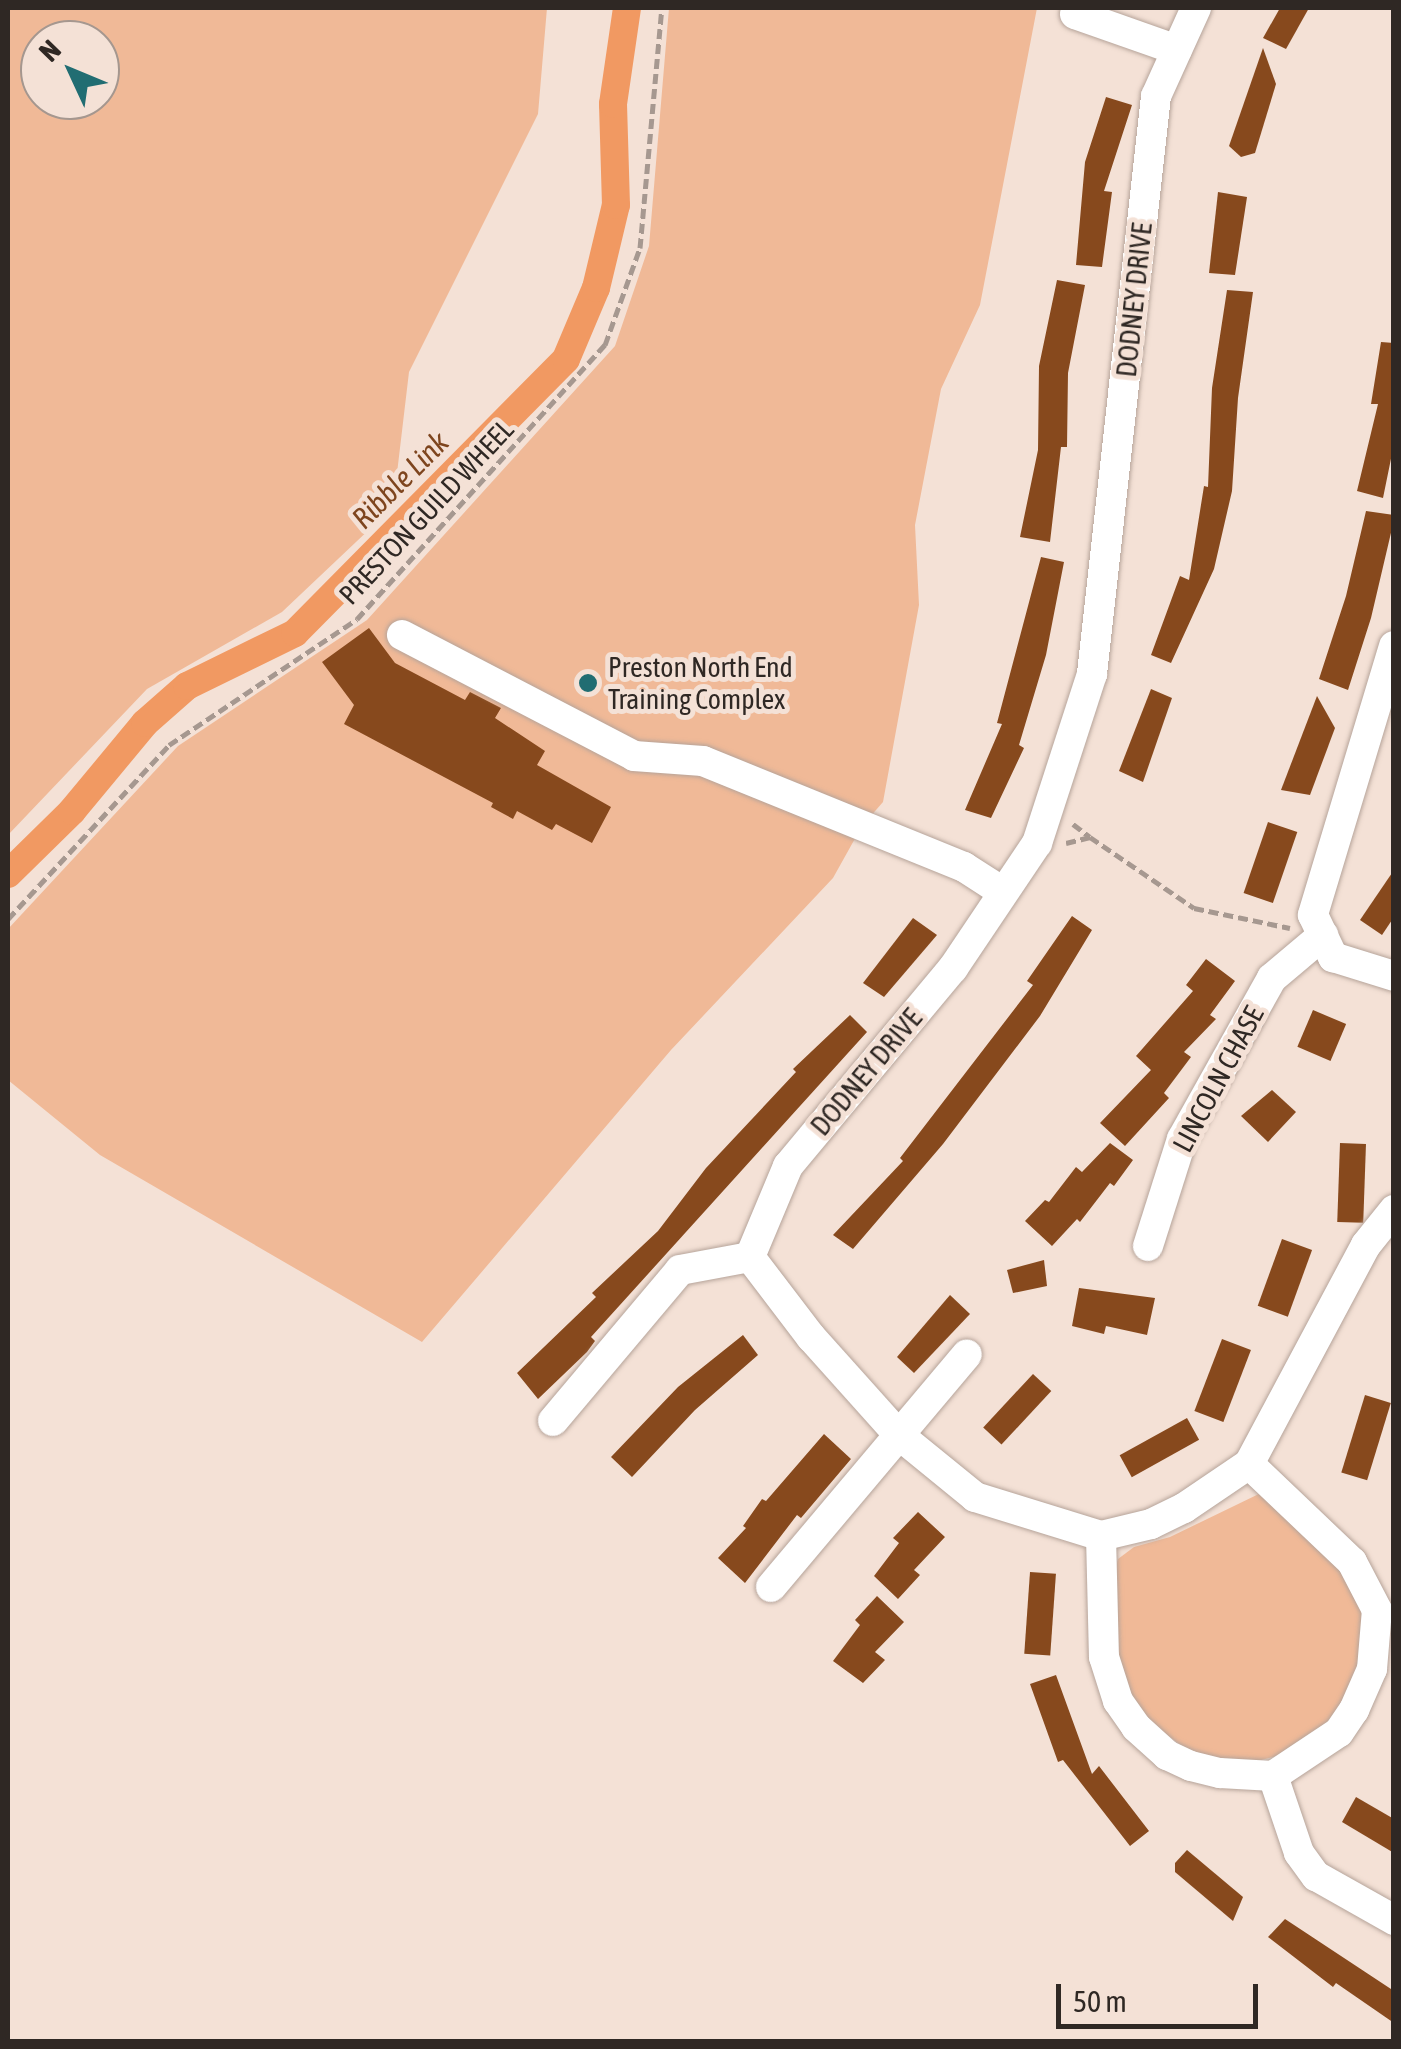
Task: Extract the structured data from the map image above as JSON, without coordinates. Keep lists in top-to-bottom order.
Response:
{
  "streets": {
    "street": ["DODNEY DRIVE", "LINCOLN CHASE"],
    "path": ["PRESTON GUILD WHEEL"]
  },
  "water": ["Ribble Link"],
  "places": ["Preston North End Training Complex"],
  "scale_bar": "50 m",
  "north": "top left"
}
